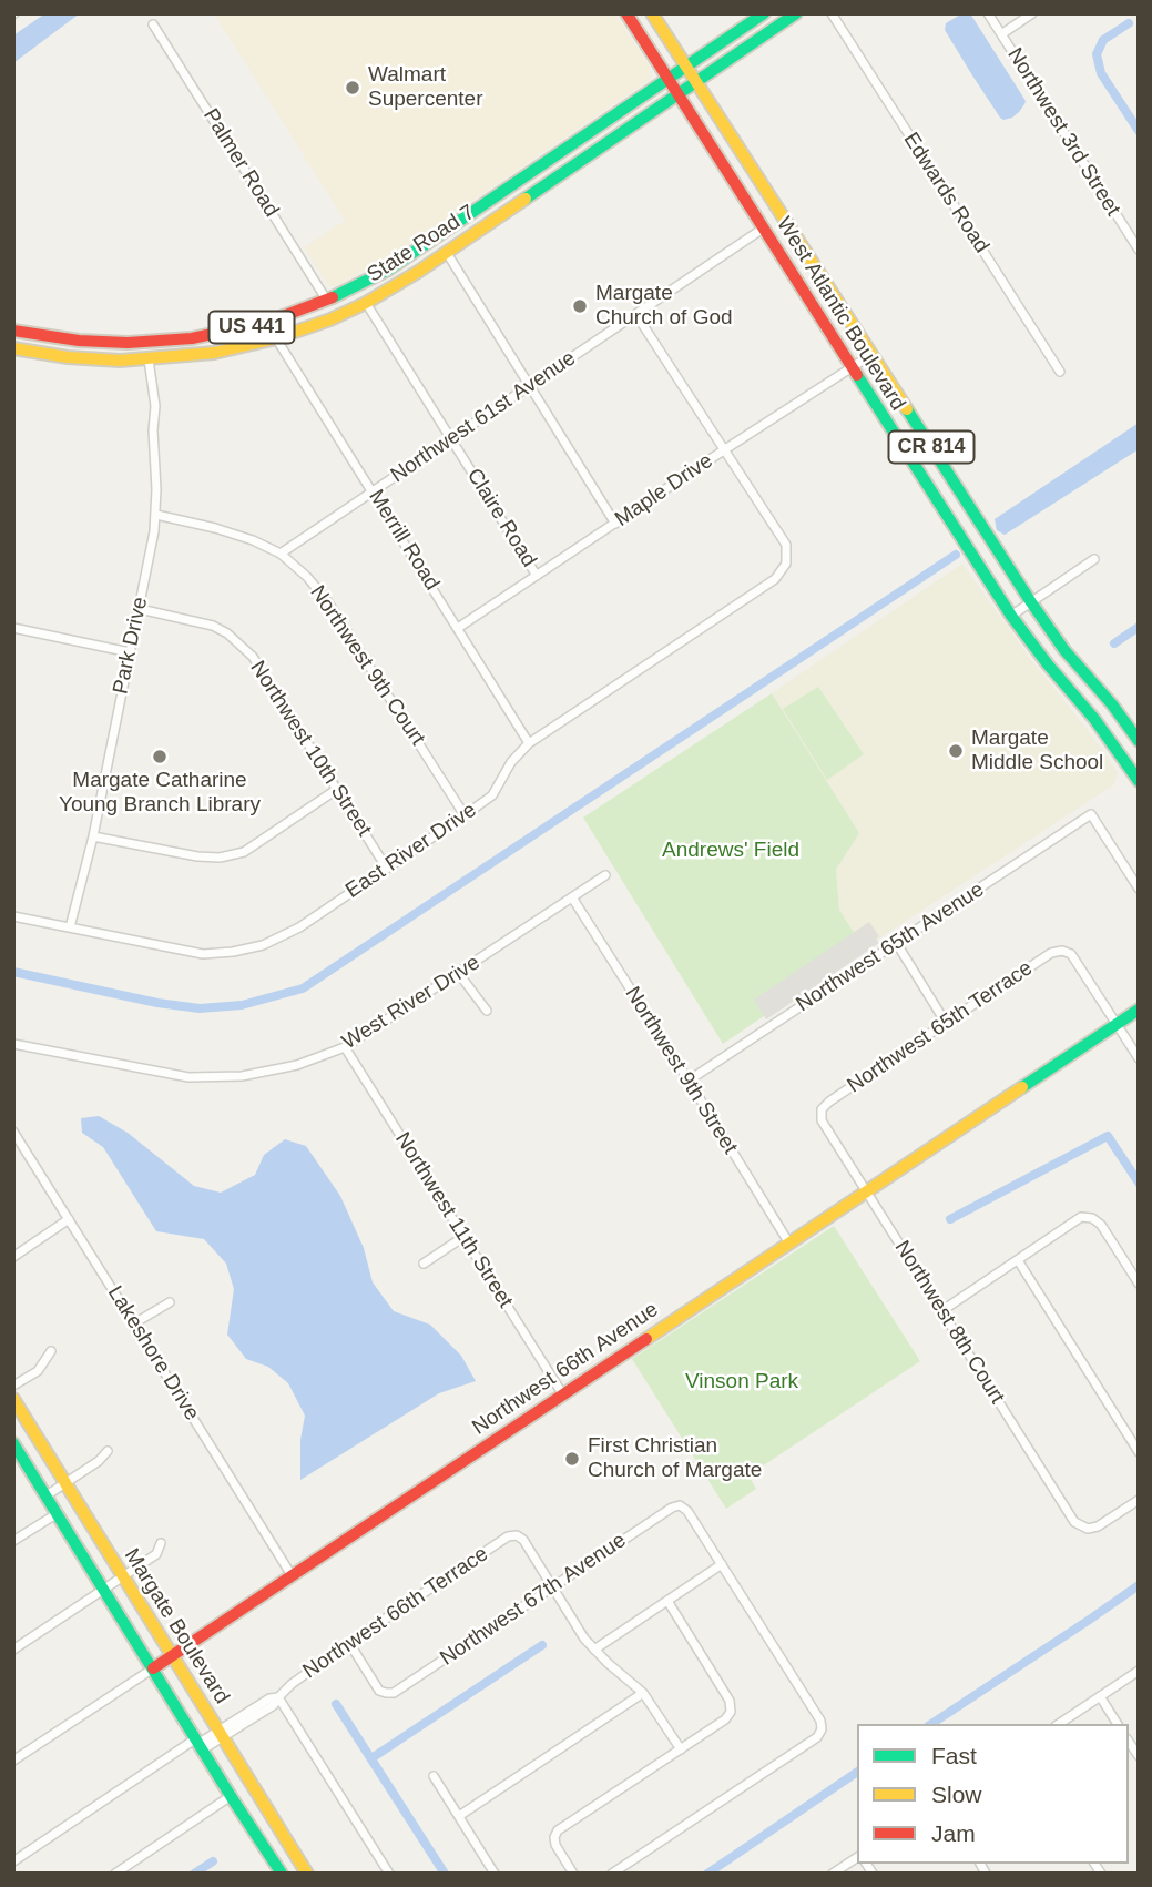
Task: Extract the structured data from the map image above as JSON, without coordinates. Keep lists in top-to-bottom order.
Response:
{
  "streets": {
    "main road": [
      "State Road 7",
      "West Atlantic Boulevard",
      "US 441",
      "CR 814",
      "Northwest 66th Avenue",
      "Margate Boulevard"
    ],
    "street": [
      "Northwest 3rd Street",
      "Palmer Road",
      "Edwards Road",
      "Northwest 61st Avenue",
      "Maple Drive",
      "Claire Road",
      "Merrill Road",
      "Park Drive",
      "Northwest 9th Court",
      "Northwest 10th Street",
      "East River Drive",
      "Northwest 65th Avenue",
      "West River Drive",
      "Northwest 65th Terrace",
      "Northwest 9th Street",
      "Northwest 11th Street",
      "Northwest 8th Court",
      "Lakeshore Drive",
      "Northwest 67th Avenue",
      "Northwest 66th Terrace"
    ]
  },
  "crossings": [
    ["Palmer Road", "State Road 7"],
    ["State Road 7", "West Atlantic Boulevard"],
    ["State Road 7", "Claire Road"],
    ["State Road 7", "Merrill Road"],
    ["State Road 7", "Park Drive"],
    ["West Atlantic Boulevard", "Northwest 61st Avenue"],
    ["West Atlantic Boulevard", "Maple Drive"],
    ["Northwest 61st Avenue", "Claire Road"],
    ["Northwest 61st Avenue", "Merrill Road"],
    ["Northwest 61st Avenue", "Northwest 9th Court"],
    ["Maple Drive", "Claire Road"],
    ["Maple Drive", "Merrill Road"],
    ["Maple Drive", "East River Drive"],
    ["Merrill Road", "East River Drive"],
    ["Park Drive", "Northwest 9th Court"],
    ["Park Drive", "Northwest 10th Street"],
    ["Park Drive", "East River Drive"],
    ["Northwest 9th Court", "East River Drive"],
    ["Northwest 10th Street", "East River Drive"],
    ["Northwest 65th Avenue", "Northwest 9th Street"],
    ["West River Drive", "Northwest 9th Street"],
    ["West River Drive", "Northwest 11th Street"],
    ["Northwest 65th Terrace", "Northwest 8th Court"],
    ["Northwest 65th Terrace", "Northwest 66th Avenue"],
    ["Northwest 9th Street", "Northwest 66th Avenue"],
    ["Northwest 11th Street", "Northwest 66th Avenue"],
    ["Northwest 8th Court", "Northwest 66th Avenue"],
    ["Lakeshore Drive", "Northwest 66th Avenue"],
    ["Northwest 66th Avenue", "Margate Boulevard"],
    ["Northwest 67th Avenue", "Northwest 66th Terrace"],
    ["Northwest 66th Terrace", "Margate Boulevard"]
  ],
  "parks": ["Andrews' Field", "Vinson Park"],
  "places": [
    "Walmart Supercenter",
    "Margate Church of God",
    "Margate Middle School",
    "Margate Catharine Young Branch Library",
    "First Christian Church of Margate"
  ],
  "legend": ["Fast", "Slow", "Jam"]
}
